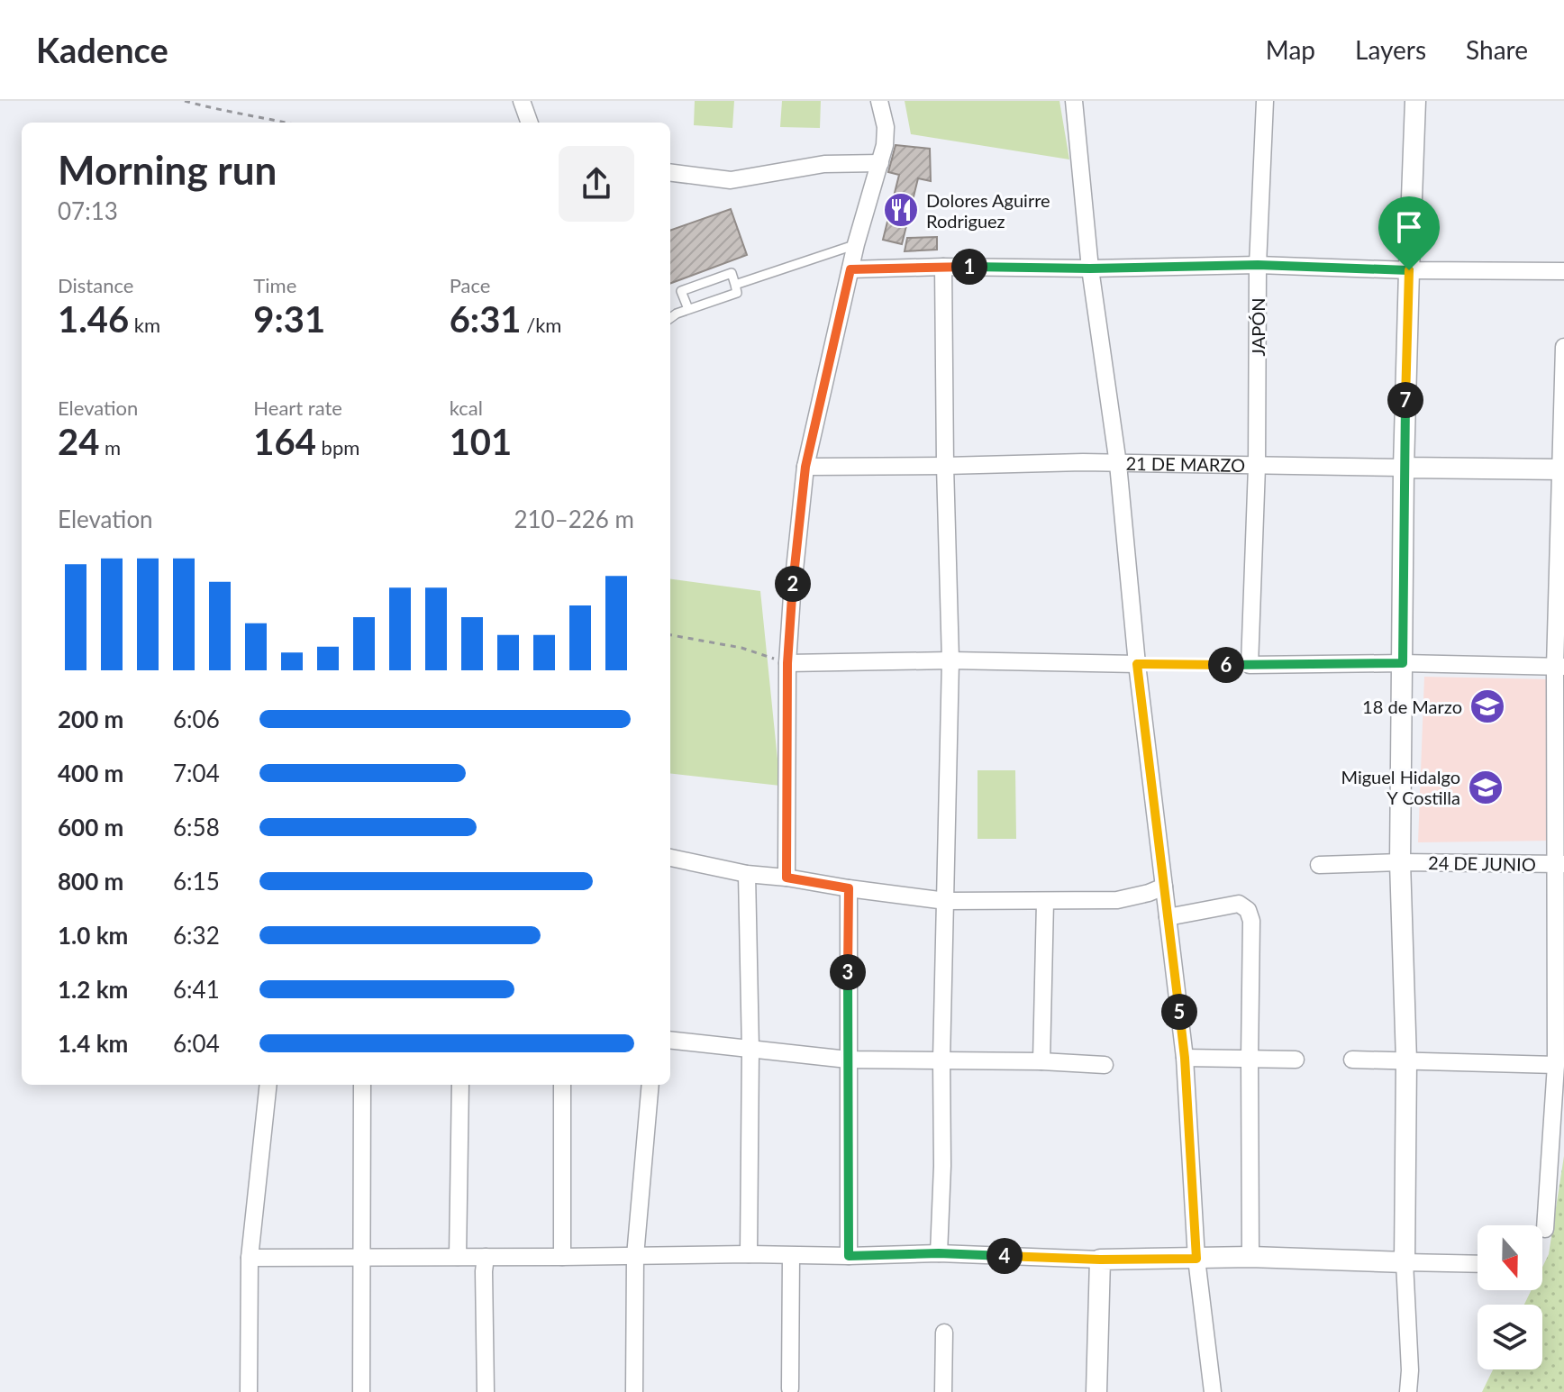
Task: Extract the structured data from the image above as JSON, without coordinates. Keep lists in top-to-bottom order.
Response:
{
  "streets": {
    "street": ["JAPÓN", "21 DE MARZO", "24 DE JUNIO"]
  },
  "crossings": [
    ["JAPÓN", "21 DE MARZO"]
  ],
  "places": {
    "restaurant": ["Dolores Aguirre Rodriguez"],
    "school or university": ["18 de Marzo", "Miguel Hidalgo Y Costilla"]
  },
  "north": "bottom",
  "page": {
    "header": "Kadence",
    "nav": ["Map", "Layers", "Share"],
    "heading": ["Morning run", "07:13"],
    "stats": [
      ["Distance", "1.46 km"],
      ["Time", "9:31"],
      ["Pace", "6:31 /km"],
      ["Elevation", "24 m"],
      ["Heart rate", "164 bpm"],
      ["kcal", "101"]
    ],
    "pins": [
      "1",
      "7",
      "2",
      "6",
      "3",
      "5",
      "4"
    ],
    "chart": ["Elevation", "210–226 m"],
    "list": [
      {
        "name": "200 m",
        "note": "6:06"
      },
      {
        "name": "400 m",
        "note": "7:04"
      },
      {
        "name": "600 m",
        "note": "6:58"
      },
      {
        "name": "800 m",
        "note": "6:15"
      },
      {
        "name": "1.0 km",
        "note": "6:32"
      },
      {
        "name": "1.2 km",
        "note": "6:41"
      },
      {
        "name": "1.4 km",
        "note": "6:04"
      }
    ]
  }
}
